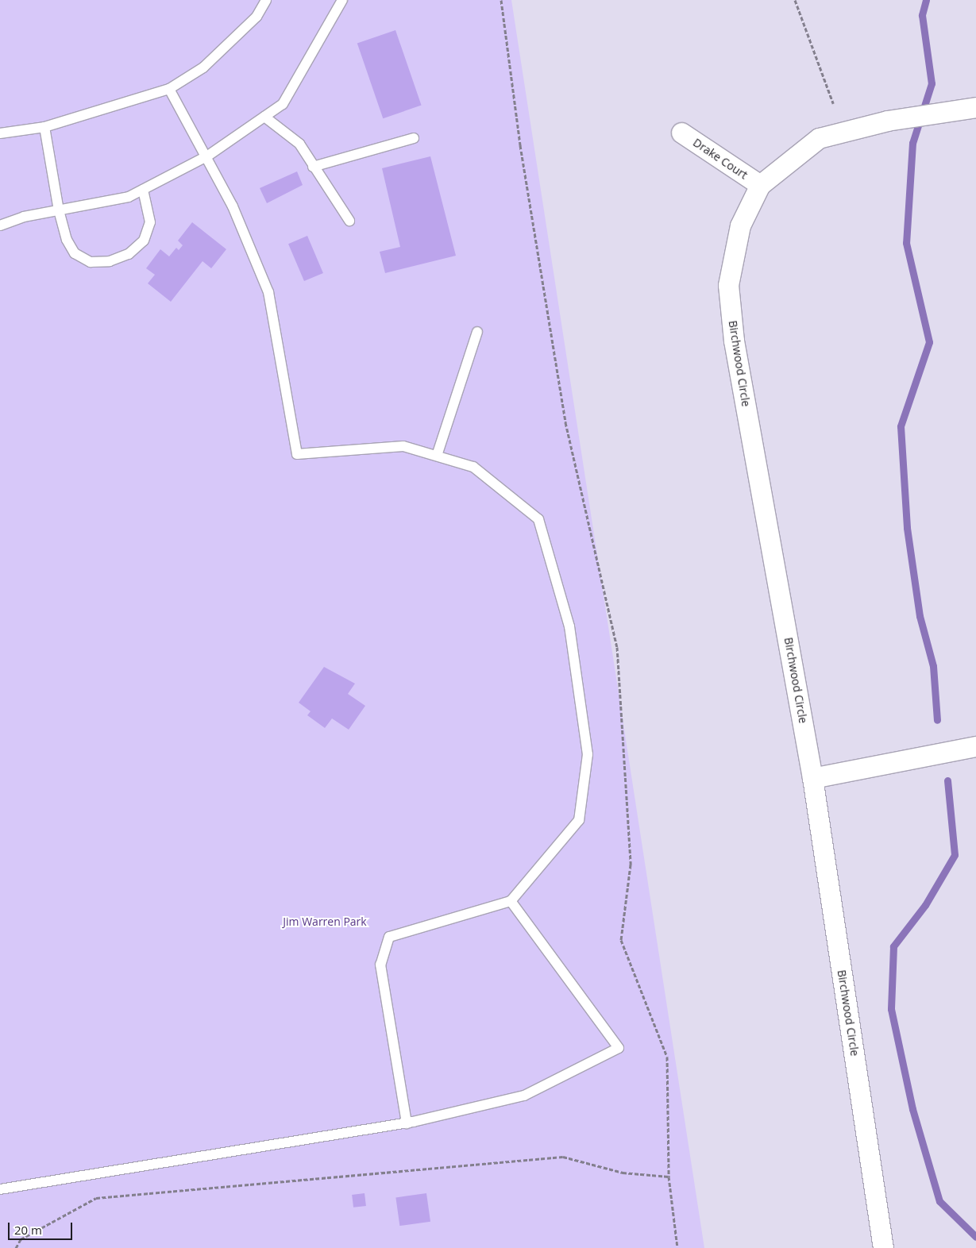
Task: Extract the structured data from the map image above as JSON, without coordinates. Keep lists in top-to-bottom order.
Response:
{
  "streets": {
    "street": ["Drake Court", "Birchwood Circle"]
  },
  "crossings": [
    ["Drake Court", "Birchwood Circle"]
  ],
  "parks": ["Jim Warren Park"],
  "scale_bar": "20 m"
}
